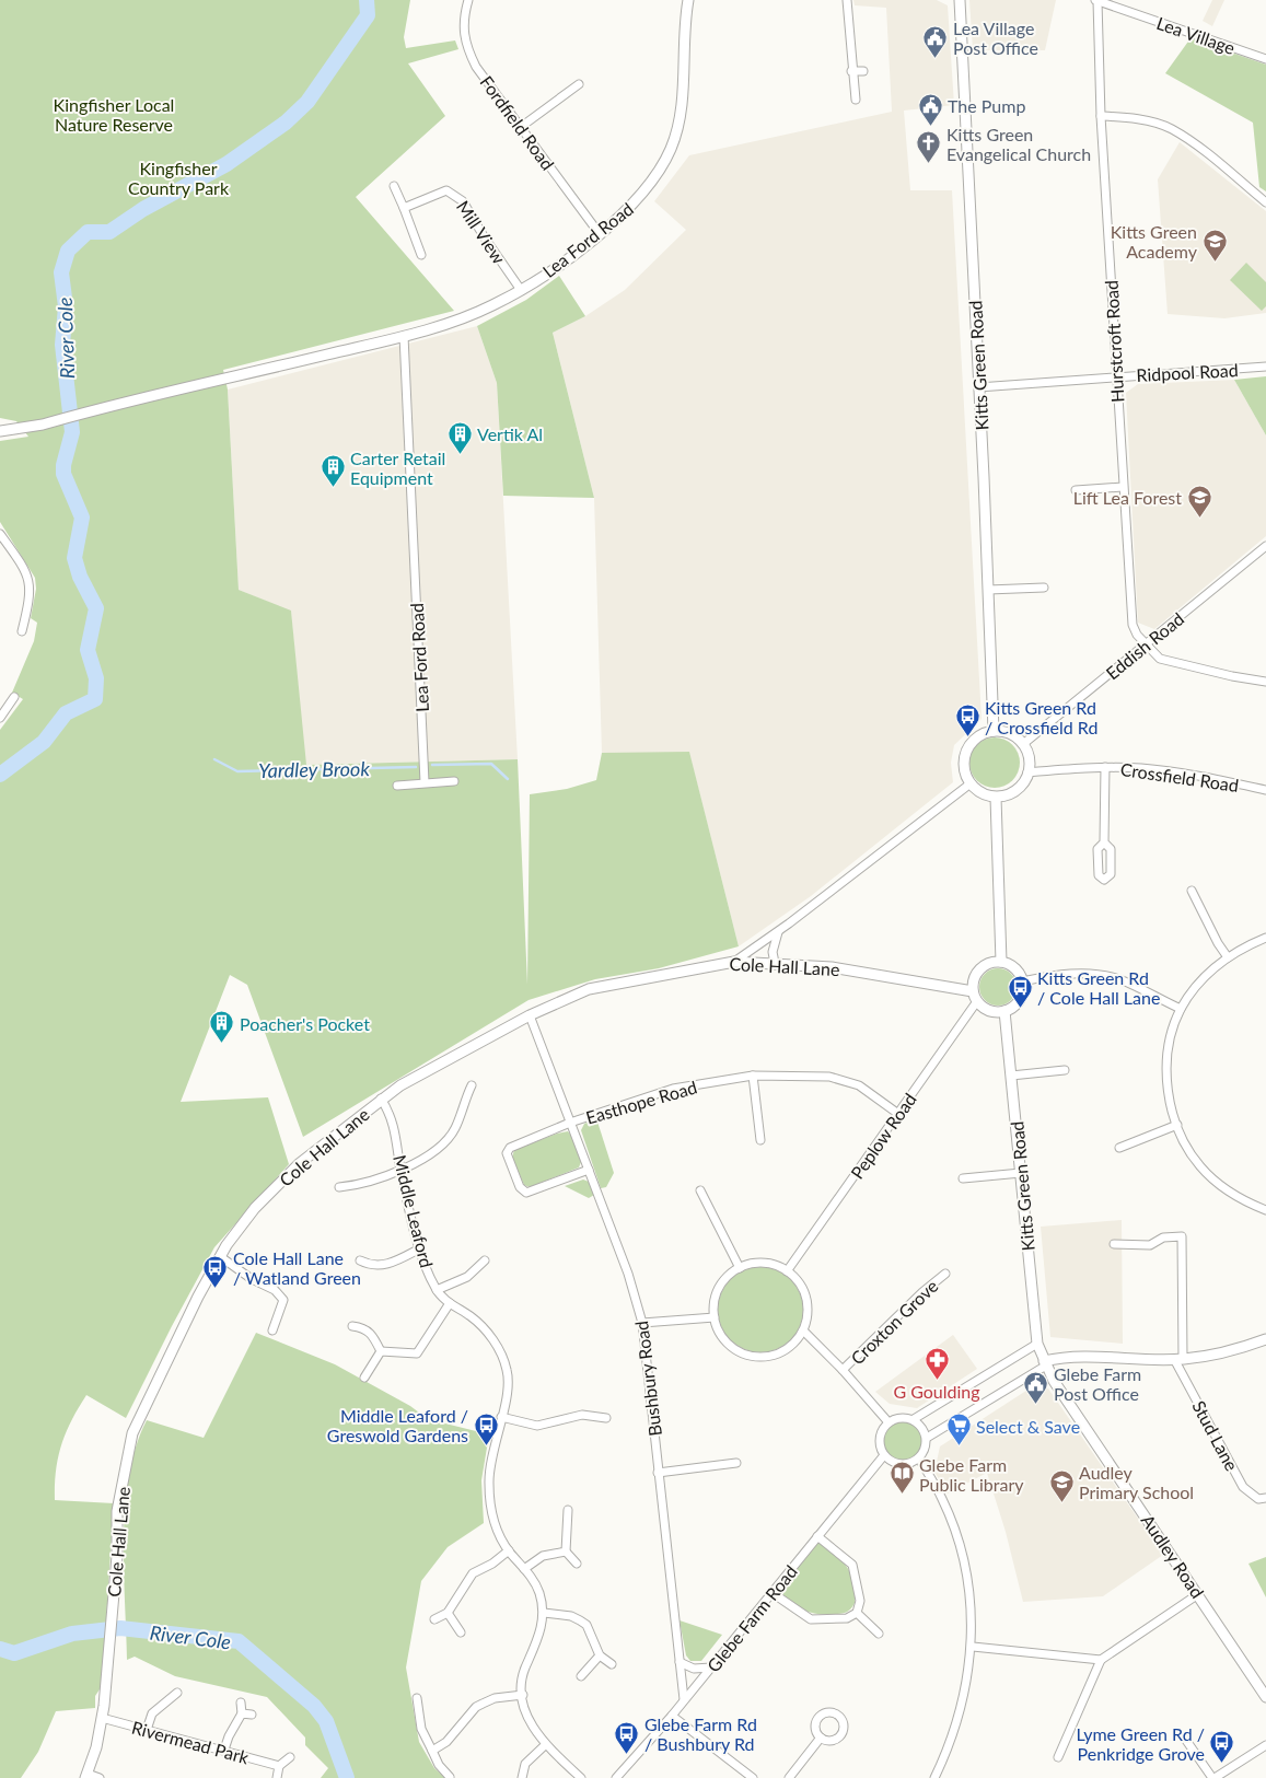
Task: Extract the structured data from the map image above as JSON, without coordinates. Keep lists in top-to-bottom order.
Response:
{
  "streets": {
    "street": [
      "Lea Village",
      "Fordfield Road",
      "Mill View",
      "Lea Ford Road",
      "Hurstcroft Road",
      "Kitts Green Road",
      "Ridpool Road",
      "Eddish Road",
      "Crossfield Road",
      "Cole Hall Lane",
      "Easthope Road",
      "Peplow Road",
      "Middle Leaford",
      "Croxton Grove",
      "Bushbury Road",
      "Stud Lane",
      "Audley Road",
      "Glebe Farm Road",
      "Rivermead Park"
    ]
  },
  "crossings": [
    ["Lea Village", "Hurstcroft Road"],
    ["Fordfield Road", "Lea Ford Road"],
    ["Mill View", "Lea Ford Road"],
    ["Hurstcroft Road", "Ridpool Road"],
    ["Hurstcroft Road", "Eddish Road"],
    ["Kitts Green Road", "Ridpool Road"],
    ["Kitts Green Road", "Eddish Road"],
    ["Kitts Green Road", "Crossfield Road"],
    ["Kitts Green Road", "Cole Hall Lane"],
    ["Kitts Green Road", "Peplow Road"],
    ["Kitts Green Road", "Audley Road"],
    ["Eddish Road", "Crossfield Road"],
    ["Cole Hall Lane", "Peplow Road"],
    ["Cole Hall Lane", "Middle Leaford"],
    ["Cole Hall Lane", "Bushbury Road"],
    ["Cole Hall Lane", "Rivermead Park"],
    ["Easthope Road", "Peplow Road"],
    ["Easthope Road", "Bushbury Road"],
    ["Bushbury Road", "Glebe Farm Road"]
  ],
  "water": ["River Cole", "Yardley Brook"],
  "parks": ["Kingfisher Local Nature Reserve", "Kingfisher Country Park"],
  "places": {
    "public building": ["Lea Village Post Office", "The Pump", "Glebe Farm Post Office"],
    "church": ["Kitts Green Evangelical Church"],
    "school or university": ["Kitts Green Academy", "Lift Lea Forest", "Audley Primary School"],
    "building": ["Vertik Al", "Carter Retail Equipment", "Poacher's Pocket"],
    "bus stop": [
      "Kitts Green Rd / Crossfield Rd",
      "Kitts Green Rd / Cole Hall Lane",
      "Cole Hall Lane / Watland Green",
      "Middle Leaford / Greswold Gardens",
      "Glebe Farm Rd / Bushbury Rd",
      "Lyme Green Rd / Penkridge Grove"
    ],
    "pharmacy": ["G Goulding"],
    "supermarket": ["Select & Save"],
    "library": ["Glebe Farm Public Library"]
  }
}
